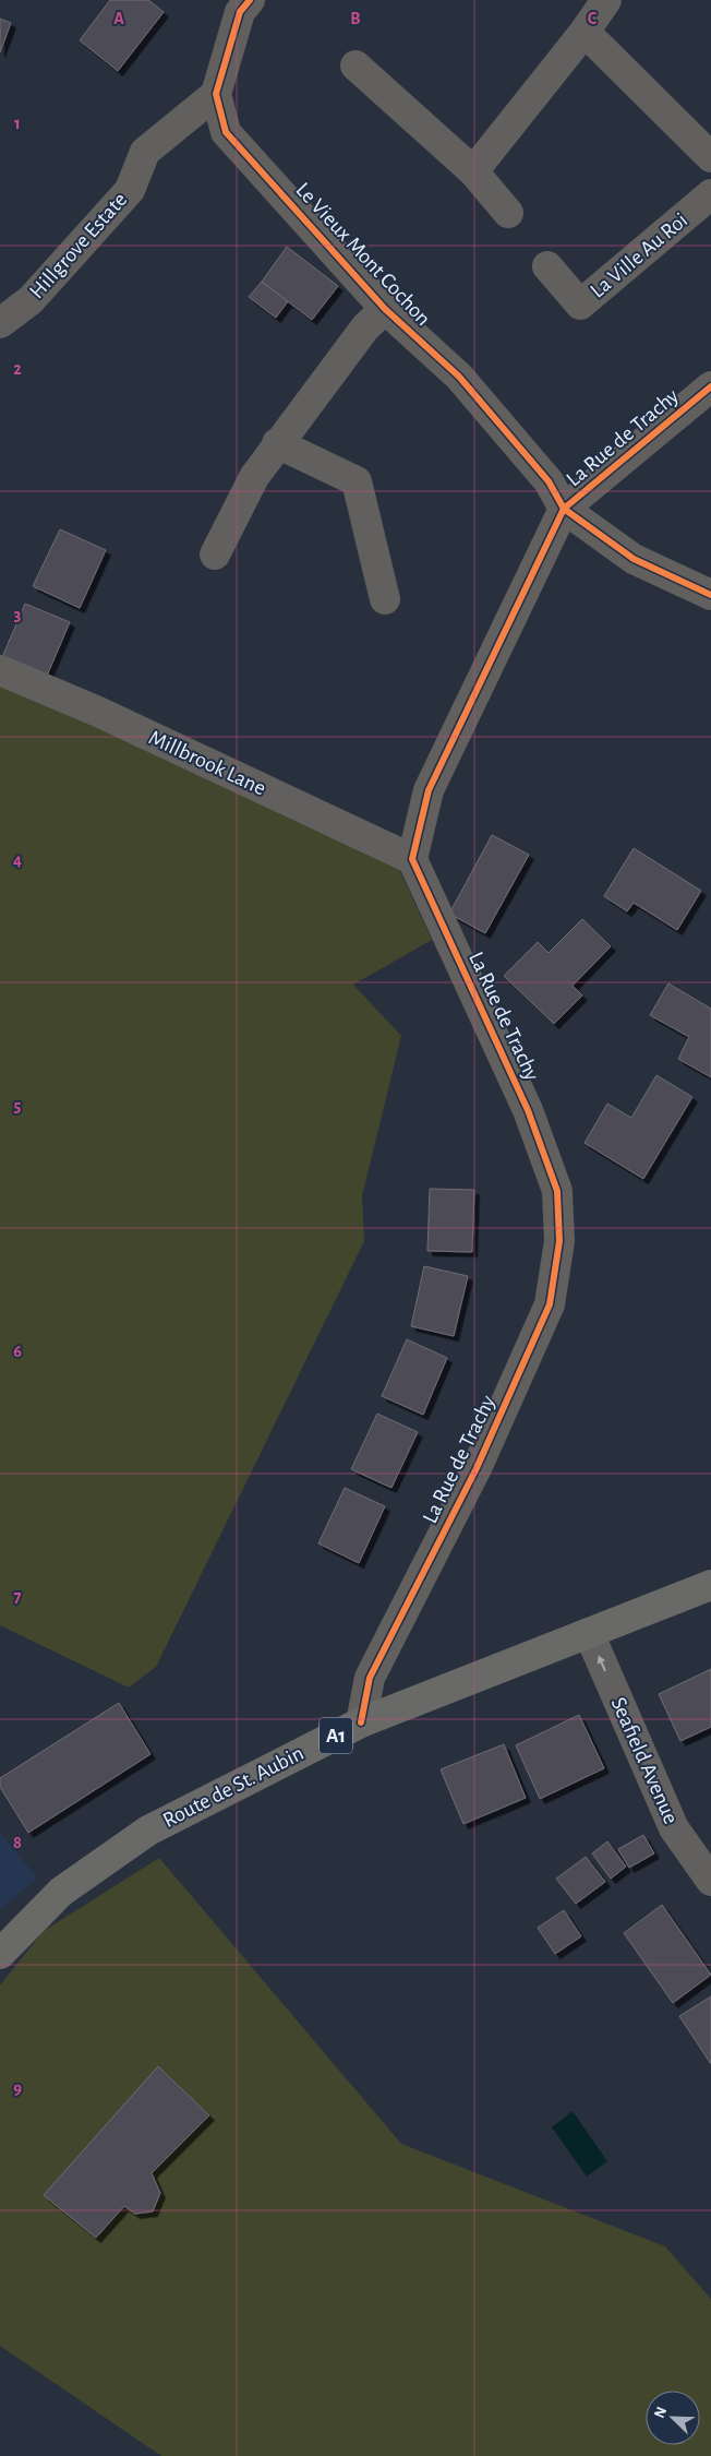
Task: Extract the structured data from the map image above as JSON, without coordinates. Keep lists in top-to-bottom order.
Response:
{
  "streets": {
    "main road": ["A1", "Route de St. Aubin"],
    "street": [
      "Hillgrove Estate",
      "Le Vieux Mont Cochon",
      "La Ville Au Roi",
      "La Rue de Trachy",
      "Millbrook Lane",
      "Seafield Avenue"
    ]
  },
  "crossings": [
    ["Hillgrove Estate", "Le Vieux Mont Cochon"],
    ["Le Vieux Mont Cochon", "La Rue de Trachy"],
    ["La Rue de Trachy", "Millbrook Lane"],
    ["La Rue de Trachy", "Route de St. Aubin"],
    ["Seafield Avenue", "Route de St. Aubin"]
  ],
  "one_way": ["Seafield Avenue"],
  "north": "top left",
  "grid": {
    "columns": ["A", "B", "C"],
    "rows": [
      "1",
      "2",
      "3",
      "4",
      "5",
      "6",
      "7",
      "8",
      "9"
    ]
  }
}
